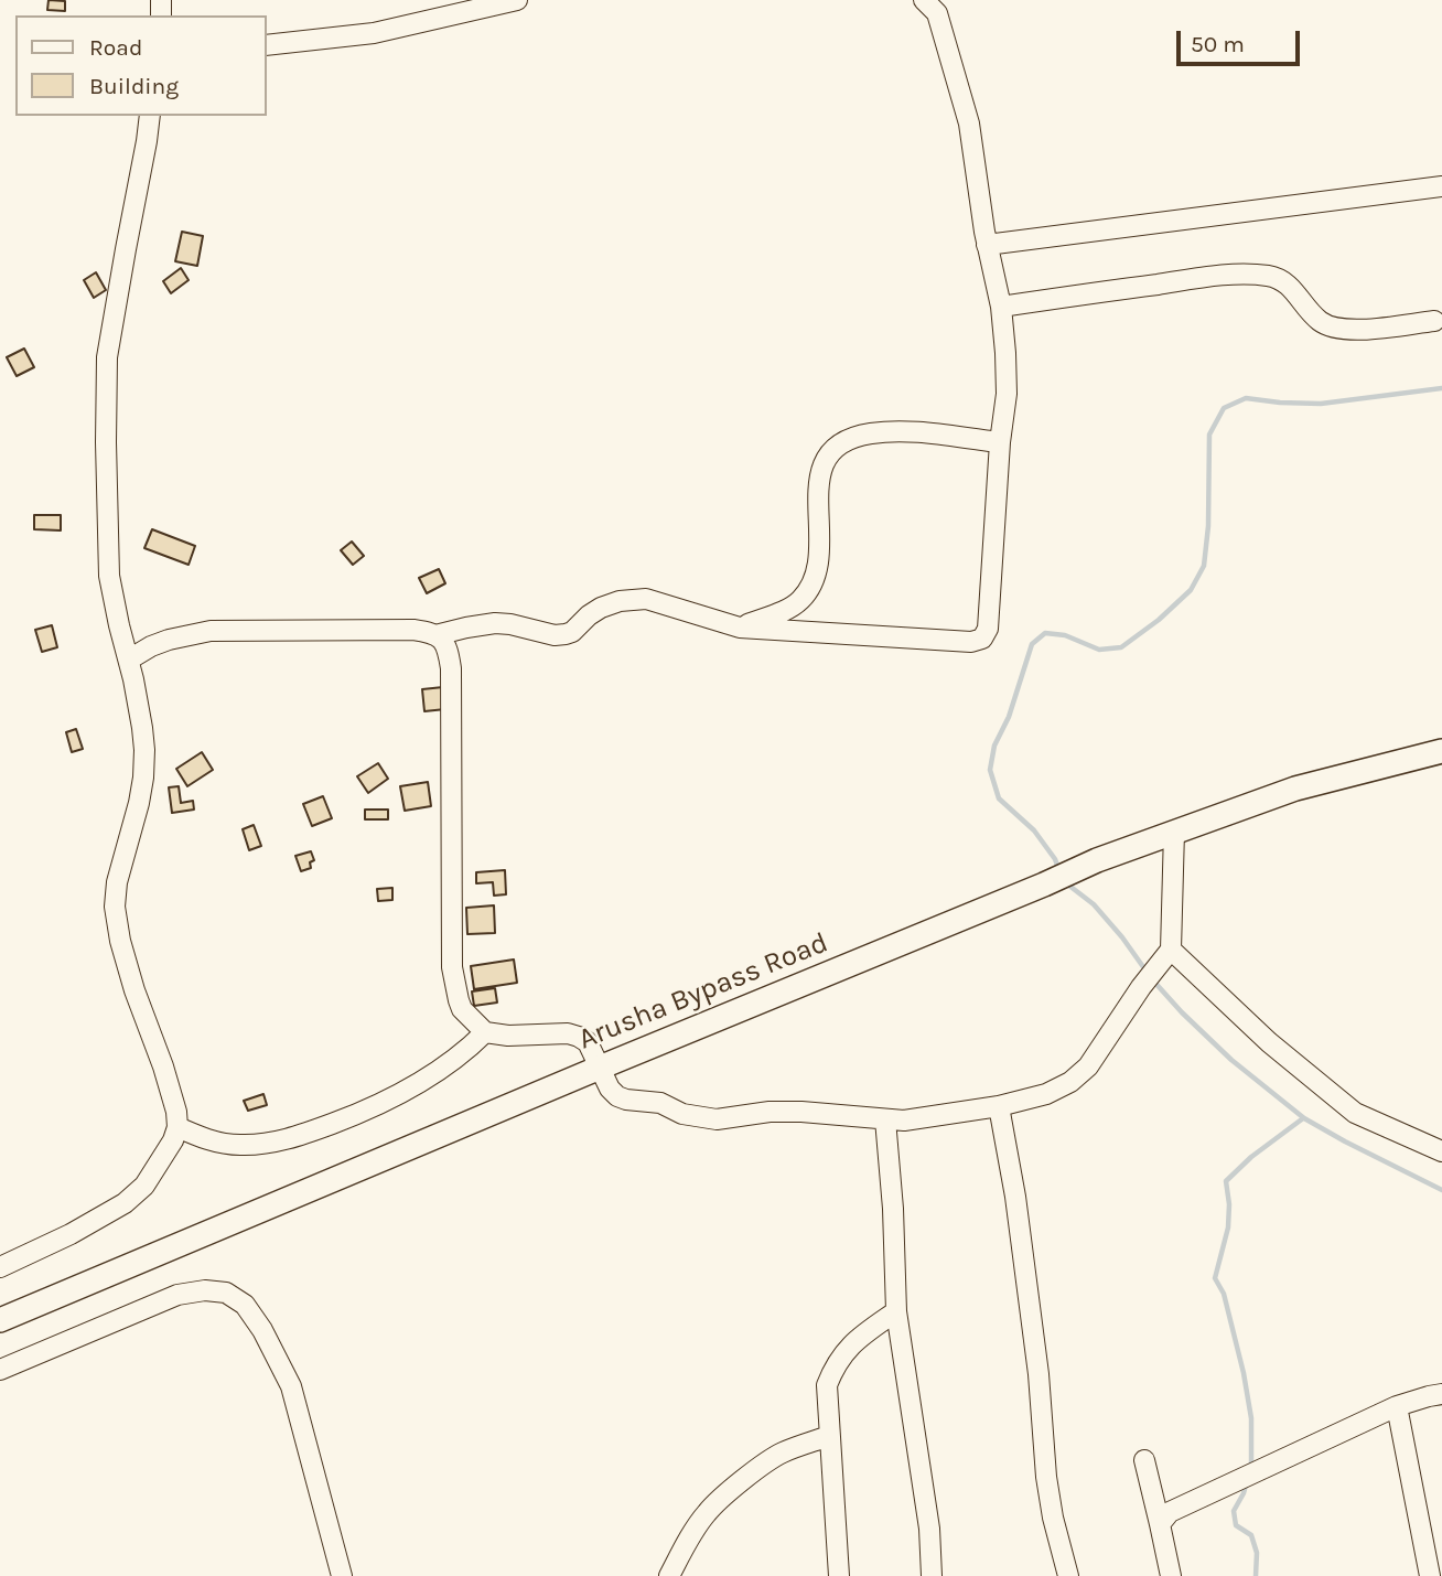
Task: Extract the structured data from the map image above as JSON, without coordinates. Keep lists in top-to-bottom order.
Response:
{
  "streets": {
    "main road": ["Arusha Bypass Road"]
  },
  "legend": ["Road", "Building"],
  "scale_bar": "50 m"
}
